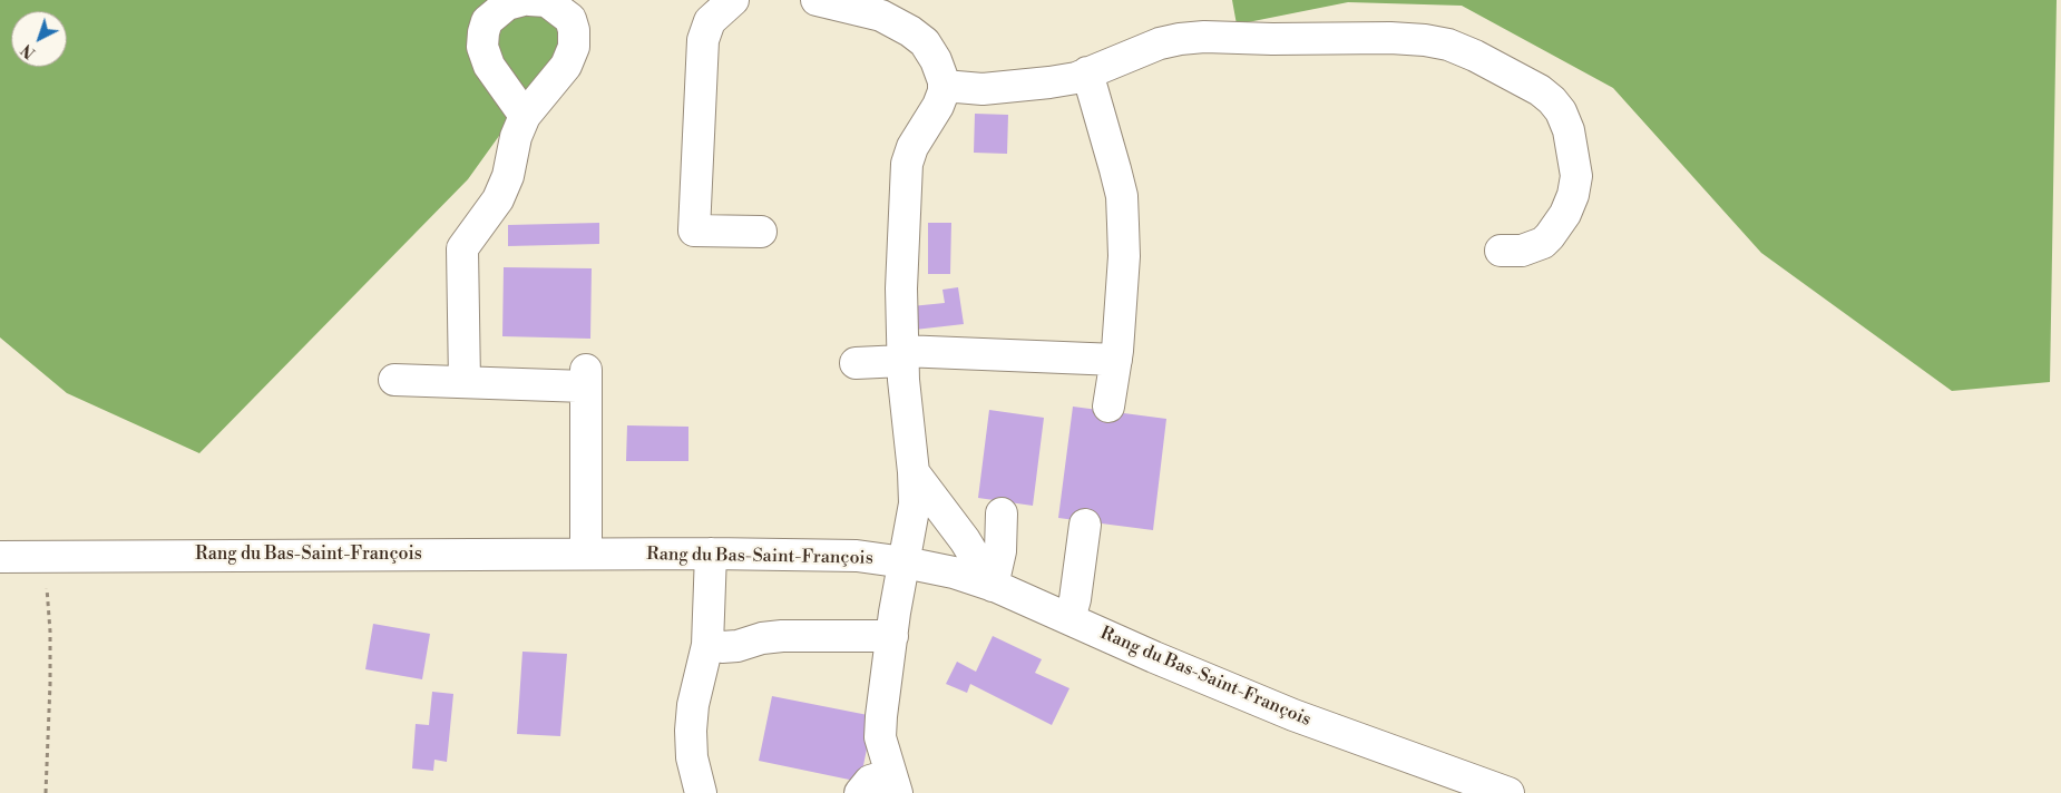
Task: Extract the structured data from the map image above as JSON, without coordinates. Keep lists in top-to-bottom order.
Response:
{
  "streets": {
    "street": ["Rang du Bas-Saint-François"]
  },
  "north": "bottom left"
}
